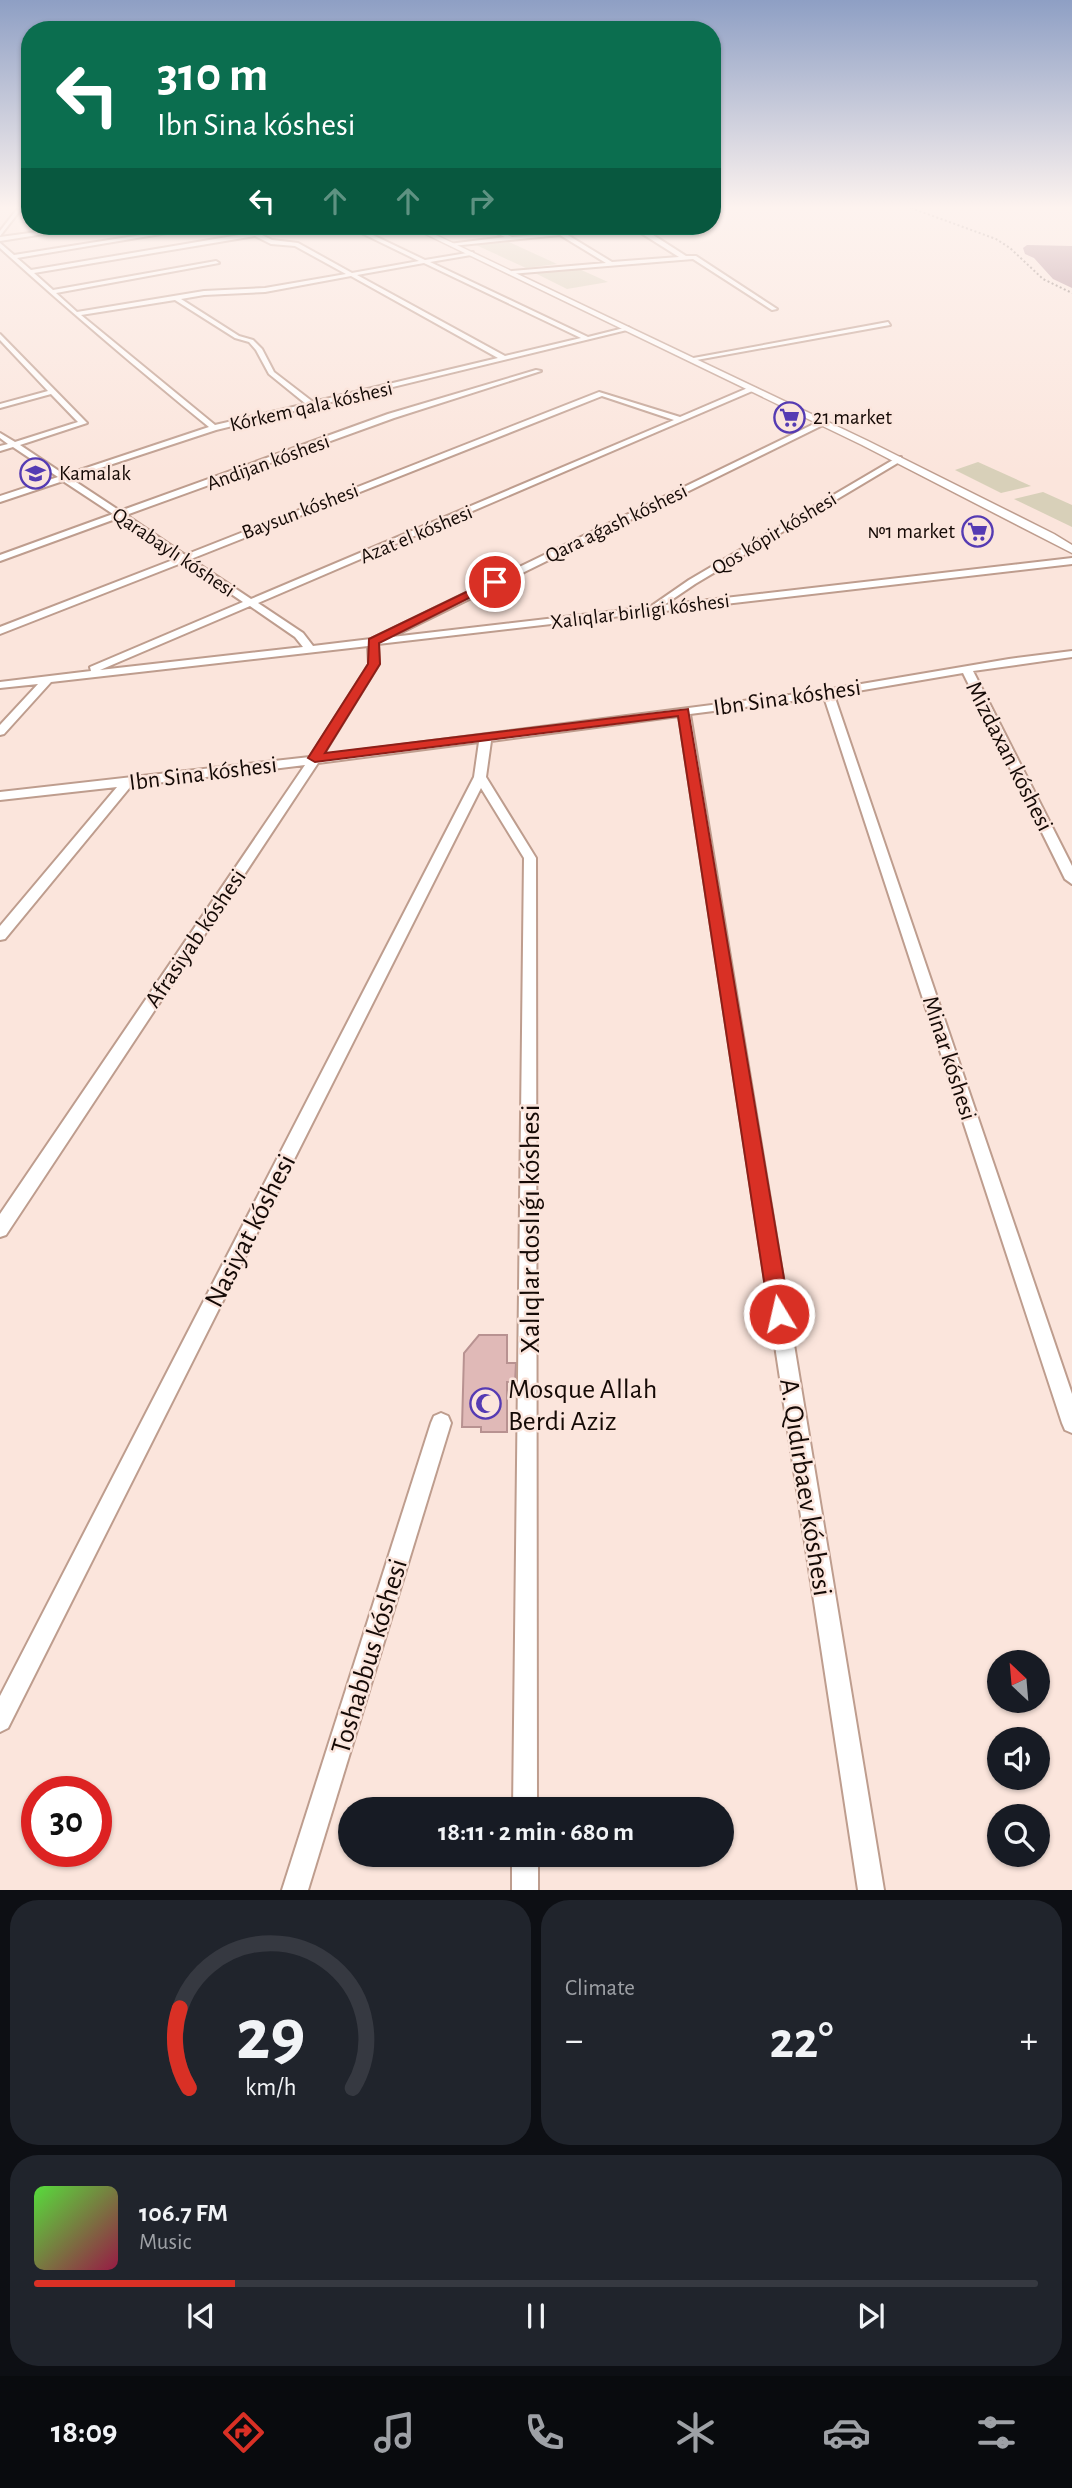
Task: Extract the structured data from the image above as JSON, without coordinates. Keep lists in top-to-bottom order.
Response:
{
  "streets": {
    "street": [
      "Kórkem qala kóshesi",
      "Andijan kóshesi",
      "Baysun kóshesi",
      "Qara aǵash kóshesi",
      "Qos kópir kóshesi",
      "Azat el kóshesi",
      "Qarabaylı kóshesi",
      "Xalıqlar birligi kóshesi",
      "Ibn Sina kóshesi",
      "Mizdaxan kóshesi",
      "Afrasiyab kóshesi",
      "Minar kóshesi",
      "Xalıqlar doslıǵı kóshesi",
      "Nasiyat kóshesi",
      "A. Qıdırbaev kóshesi",
      "Toshabbus kóshesi"
    ]
  },
  "crossings": [
    ["Kórkem qala kóshesi", "Qarabaylı kóshesi"],
    ["Andijan kóshesi", "Qarabaylı kóshesi"],
    ["Baysun kóshesi", "Azat el kóshesi"],
    ["Baysun kóshesi", "Qarabaylı kóshesi"],
    ["Qara aǵash kóshesi", "Xalıqlar birligi kóshesi"],
    ["Qara aǵash kóshesi", "Afrasiyab kóshesi"],
    ["Qos kópir kóshesi", "Xalıqlar birligi kóshesi"],
    ["Azat el kóshesi", "Qarabaylı kóshesi"],
    ["Azat el kóshesi", "Xalıqlar birligi kóshesi"],
    ["Qarabaylı kóshesi", "Xalıqlar birligi kóshesi"],
    ["Xalıqlar birligi kóshesi", "Afrasiyab kóshesi"],
    ["Ibn Sina kóshesi", "Mizdaxan kóshesi"],
    ["Ibn Sina kóshesi", "Afrasiyab kóshesi"],
    ["Ibn Sina kóshesi", "Minar kóshesi"],
    ["Ibn Sina kóshesi", "Nasiyat kóshesi"],
    ["Ibn Sina kóshesi", "A. Qıdırbaev kóshesi"],
    ["Xalıqlar doslıǵı kóshesi", "Nasiyat kóshesi"]
  ],
  "places": {
    "supermarket": ["21 market", "№1 market"],
    "school or university": ["Kamalak"],
    "mosque": ["Mosque Allah Berdi Aziz"]
  },
  "north": "top left",
  "page": {
    "turn": ["310 m", "Ibn Sina kóshesi"],
    "limit": "30",
    "trip": "18:11 · 2 min · 680 m",
    "tile": "Climate",
    "heat": ["−", "22°", "+"],
    "song": ["106.7 FM", "Music"],
    "tabs": "18:09",
    "gauge": ["29", "km/h"]
  }
}
